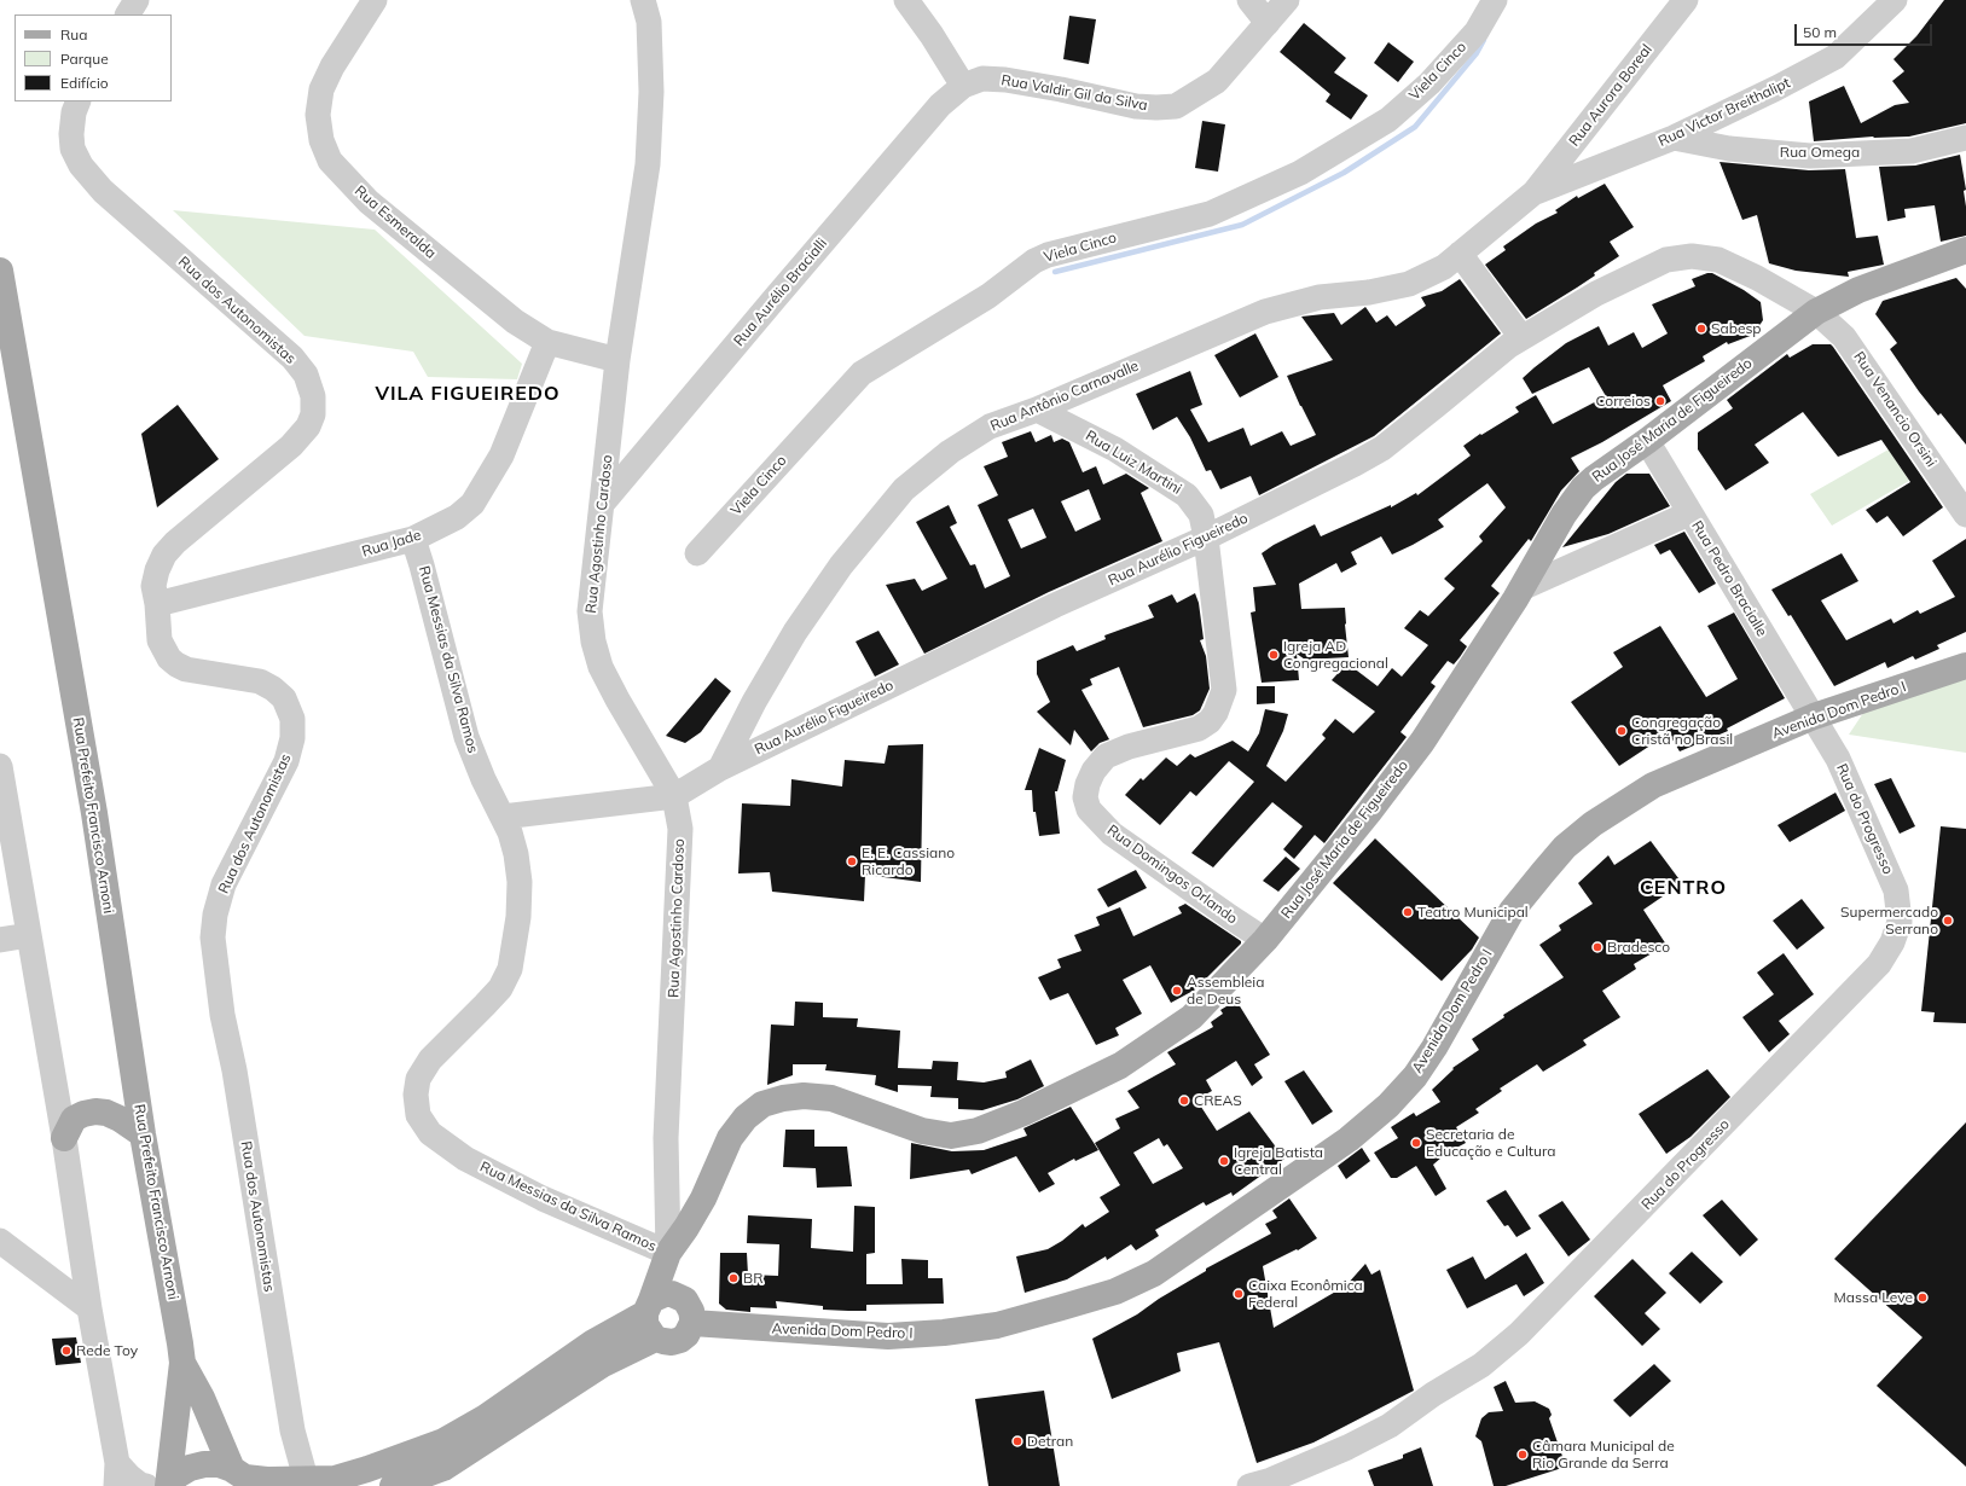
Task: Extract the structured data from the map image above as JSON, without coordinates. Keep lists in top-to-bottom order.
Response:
{
  "streets": {
    "main road": ["Rua José Maria de Figueiredo", "Avenida Dom Pedro I", "Rua Prefeito Francisco Arnoni"],
    "street": [
      "Viela Cinco",
      "Rua Valdir Gil da Silva",
      "Rua Aurora Boreal",
      "Rua Victor Breithalipt",
      "Rua Omega",
      "Rua Esmeralda",
      "Rua Aurélio Bracialli",
      "Rua dos Autonomistas",
      "Rua Antônio Carnavalle",
      "Rua Venancio Orsini",
      "Rua Luiz Martini",
      "Rua Agostinho Cardoso",
      "Rua Jade",
      "Rua Aurélio Figueiredo",
      "Rua Pedro Bracialle",
      "Rua Messias da Silva Ramos",
      "Rua do Progresso",
      "Rua Domingos Orlando"
    ]
  },
  "crossings": [
    ["Rua Valdir Gil da Silva", "Rua Aurélio Bracialli"],
    ["Rua Aurora Boreal", "Rua Victor Breithalipt"],
    ["Rua Aurora Boreal", "Rua Antônio Carnavalle"],
    ["Rua Victor Breithalipt", "Rua Omega"],
    ["Rua Victor Breithalipt", "Rua Antônio Carnavalle"],
    ["Rua Esmeralda", "Rua Agostinho Cardoso"],
    ["Rua Esmeralda", "Rua Jade"],
    ["Rua Aurélio Bracialli", "Rua Agostinho Cardoso"],
    ["Rua dos Autonomistas", "Rua Jade"],
    ["Rua Antônio Carnavalle", "Rua Luiz Martini"],
    ["Rua Antônio Carnavalle", "Rua Aurélio Figueiredo"],
    ["Rua Venancio Orsini", "Rua José Maria de Figueiredo"],
    ["Rua Venancio Orsini", "Rua Aurélio Figueiredo"],
    ["Rua José Maria de Figueiredo", "Rua Agostinho Cardoso"],
    ["Rua José Maria de Figueiredo", "Rua Aurélio Figueiredo"],
    ["Rua José Maria de Figueiredo", "Rua Pedro Bracialle"],
    ["Rua José Maria de Figueiredo", "Rua Messias da Silva Ramos"],
    ["Rua José Maria de Figueiredo", "Avenida Dom Pedro I"],
    ["Rua José Maria de Figueiredo", "Rua Domingos Orlando"],
    ["Rua Luiz Martini", "Rua Aurélio Figueiredo"],
    ["Rua Luiz Martini", "Rua Domingos Orlando"],
    ["Rua Agostinho Cardoso", "Rua Aurélio Figueiredo"],
    ["Rua Agostinho Cardoso", "Rua Messias da Silva Ramos"],
    ["Rua Jade", "Rua Messias da Silva Ramos"],
    ["Rua Aurélio Figueiredo", "Rua Messias da Silva Ramos"],
    ["Rua Aurélio Figueiredo", "Rua Domingos Orlando"],
    ["Rua Pedro Bracialle", "Avenida Dom Pedro I"],
    ["Rua Pedro Bracialle", "Rua do Progresso"],
    ["Avenida Dom Pedro I", "Rua do Progresso"]
  ],
  "districts": ["VILA FIGUEIREDO", "CENTRO"],
  "places": [
    "Sabesp",
    "Correios",
    "Igreja AD Congregacional",
    "Congregação Cristã no Brasil",
    "E. E. Cassiano Ricardo",
    "Teatro Municipal",
    "Supermercado Serrano",
    "Bradesco",
    "Assembleia de Deus",
    "CREAS",
    "Secretaria de Educação e Cultura",
    "Igreja Batista Central",
    "BR",
    "Caixa Econômica Federal",
    "Massa Leve",
    "Rede Toy",
    "Detran",
    "Câmara Municipal de Rio Grande da Serra"
  ],
  "legend": ["Rua", "Parque", "Edifício"],
  "scale_bar": "50 m"
}
